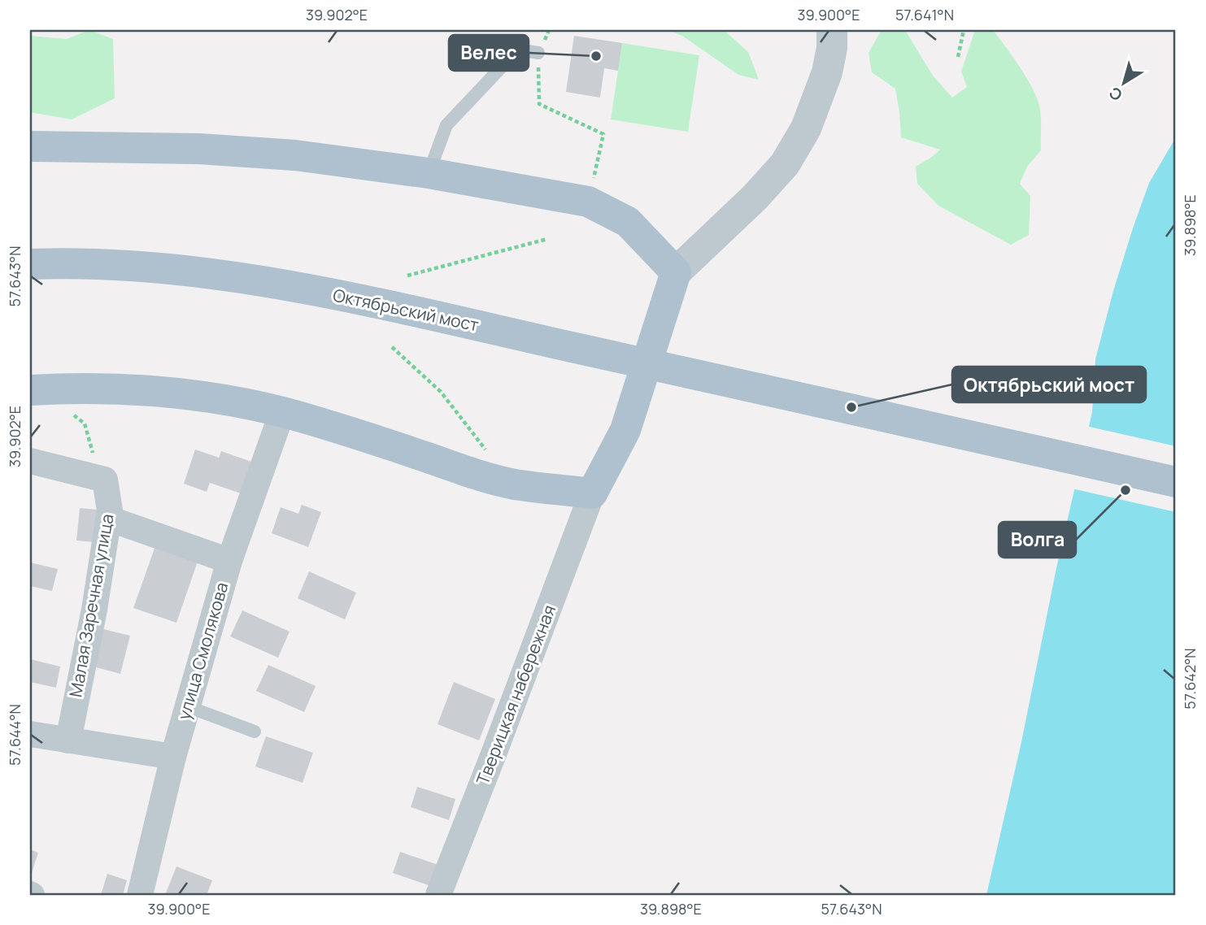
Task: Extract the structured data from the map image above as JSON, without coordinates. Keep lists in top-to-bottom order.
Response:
{
  "streets": {
    "main road": ["Октябрьский мост"],
    "street": ["Малая Заречная улица", "улица Смолякова", "Тверицкая набережная"]
  },
  "places": ["Велес", "Октябрьский мост", "Волга"],
  "north": "bottom left",
  "coordinates": [
    "39.902°E",
    "39.900°E",
    "57.641°N",
    "39.898°E",
    "57.643°N",
    "57.642°N",
    "57.644°N"
  ]
}
